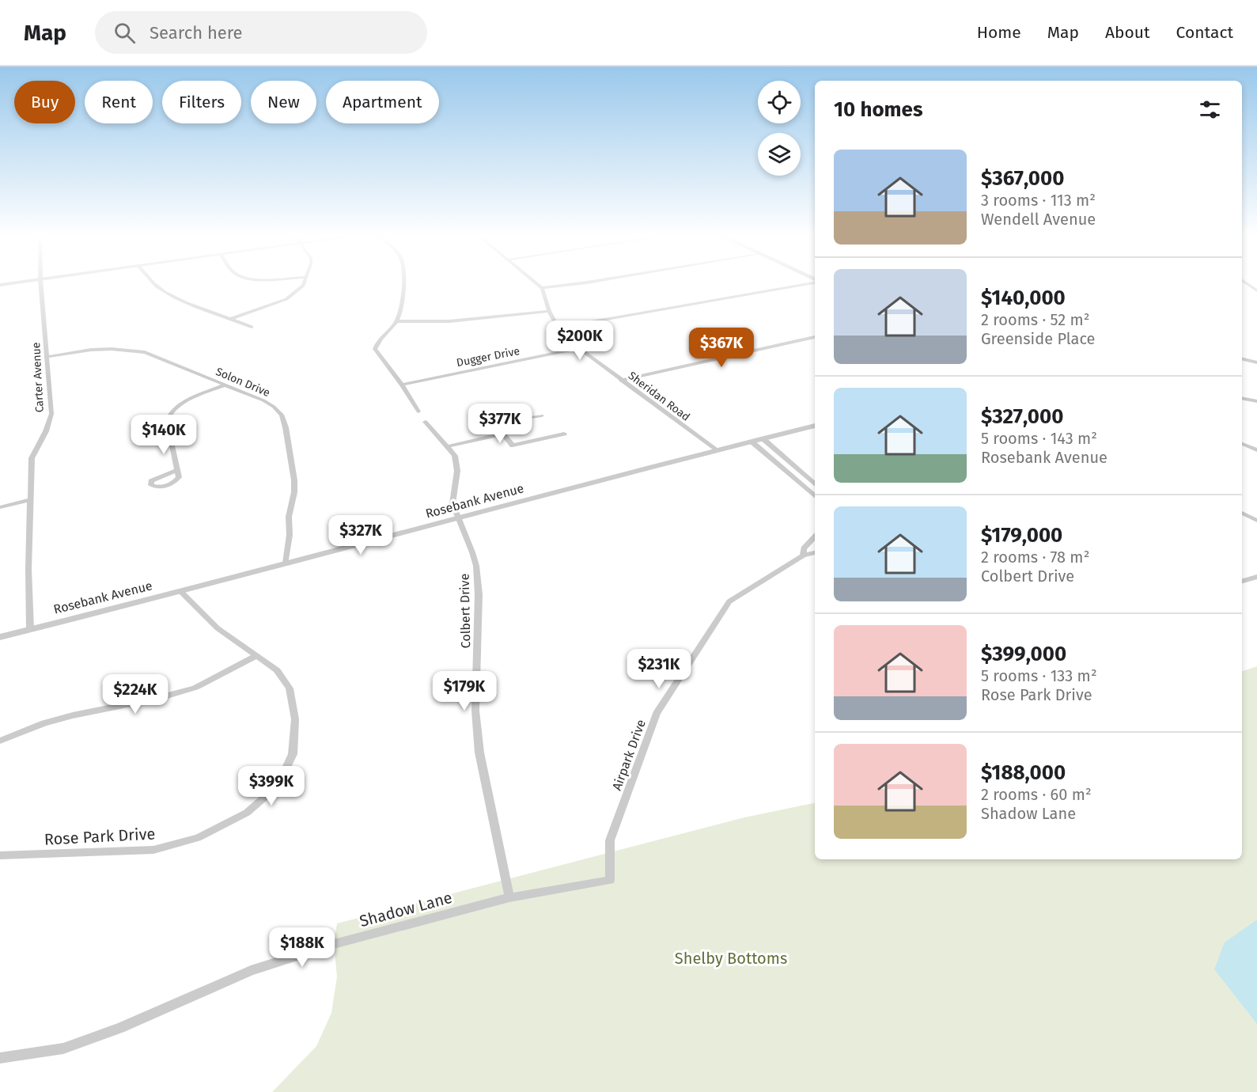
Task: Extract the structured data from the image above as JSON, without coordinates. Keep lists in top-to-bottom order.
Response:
{
  "streets": {
    "street": [
      "Dugger Drive",
      "Carter Avenue",
      "Solon Drive",
      "Sheridan Road",
      "Rosebank Avenue",
      "Colbert Drive",
      "Airpark Drive",
      "Rose Park Drive",
      "Shadow Lane"
    ]
  },
  "crossings": [
    ["Dugger Drive", "Sheridan Road"],
    ["Carter Avenue", "Solon Drive"],
    ["Carter Avenue", "Rosebank Avenue"],
    ["Solon Drive", "Rosebank Avenue"],
    ["Sheridan Road", "Rosebank Avenue"],
    ["Rosebank Avenue", "Colbert Drive"],
    ["Rosebank Avenue", "Rose Park Drive"],
    ["Colbert Drive", "Shadow Lane"],
    ["Airpark Drive", "Shadow Lane"]
  ],
  "parks": ["Shelby Bottoms"],
  "page": {
    "header": "Map",
    "search": "Search here",
    "nav": [
      "Home",
      "Map",
      "About",
      "Contact"
    ],
    "chip": [
      "Buy",
      "Rent",
      "Filters",
      "New",
      "Apartment"
    ],
    "heading": "10 homes",
    "list": [
      {
        "name": "$367,000",
        "note": "3 rooms · 113 m² · Wendell Avenue"
      },
      {
        "name": "$140,000",
        "note": "2 rooms · 52 m² · Greenside Place"
      },
      {
        "name": "$327,000",
        "note": "5 rooms · 143 m² · Rosebank Avenue"
      },
      {
        "name": "$179,000",
        "note": "2 rooms · 78 m² · Colbert Drive"
      },
      {
        "name": "$399,000",
        "note": "5 rooms · 133 m² · Rose Park Drive"
      },
      {
        "name": "$188,000",
        "note": "2 rooms · 60 m² · Shadow Lane"
      }
    ],
    "price": [
      "$200K",
      "$367K",
      "$377K",
      "$140K",
      "$327K",
      "$231K",
      "$179K",
      "$224K",
      "$399K",
      "$188K"
    ]
  }
}
